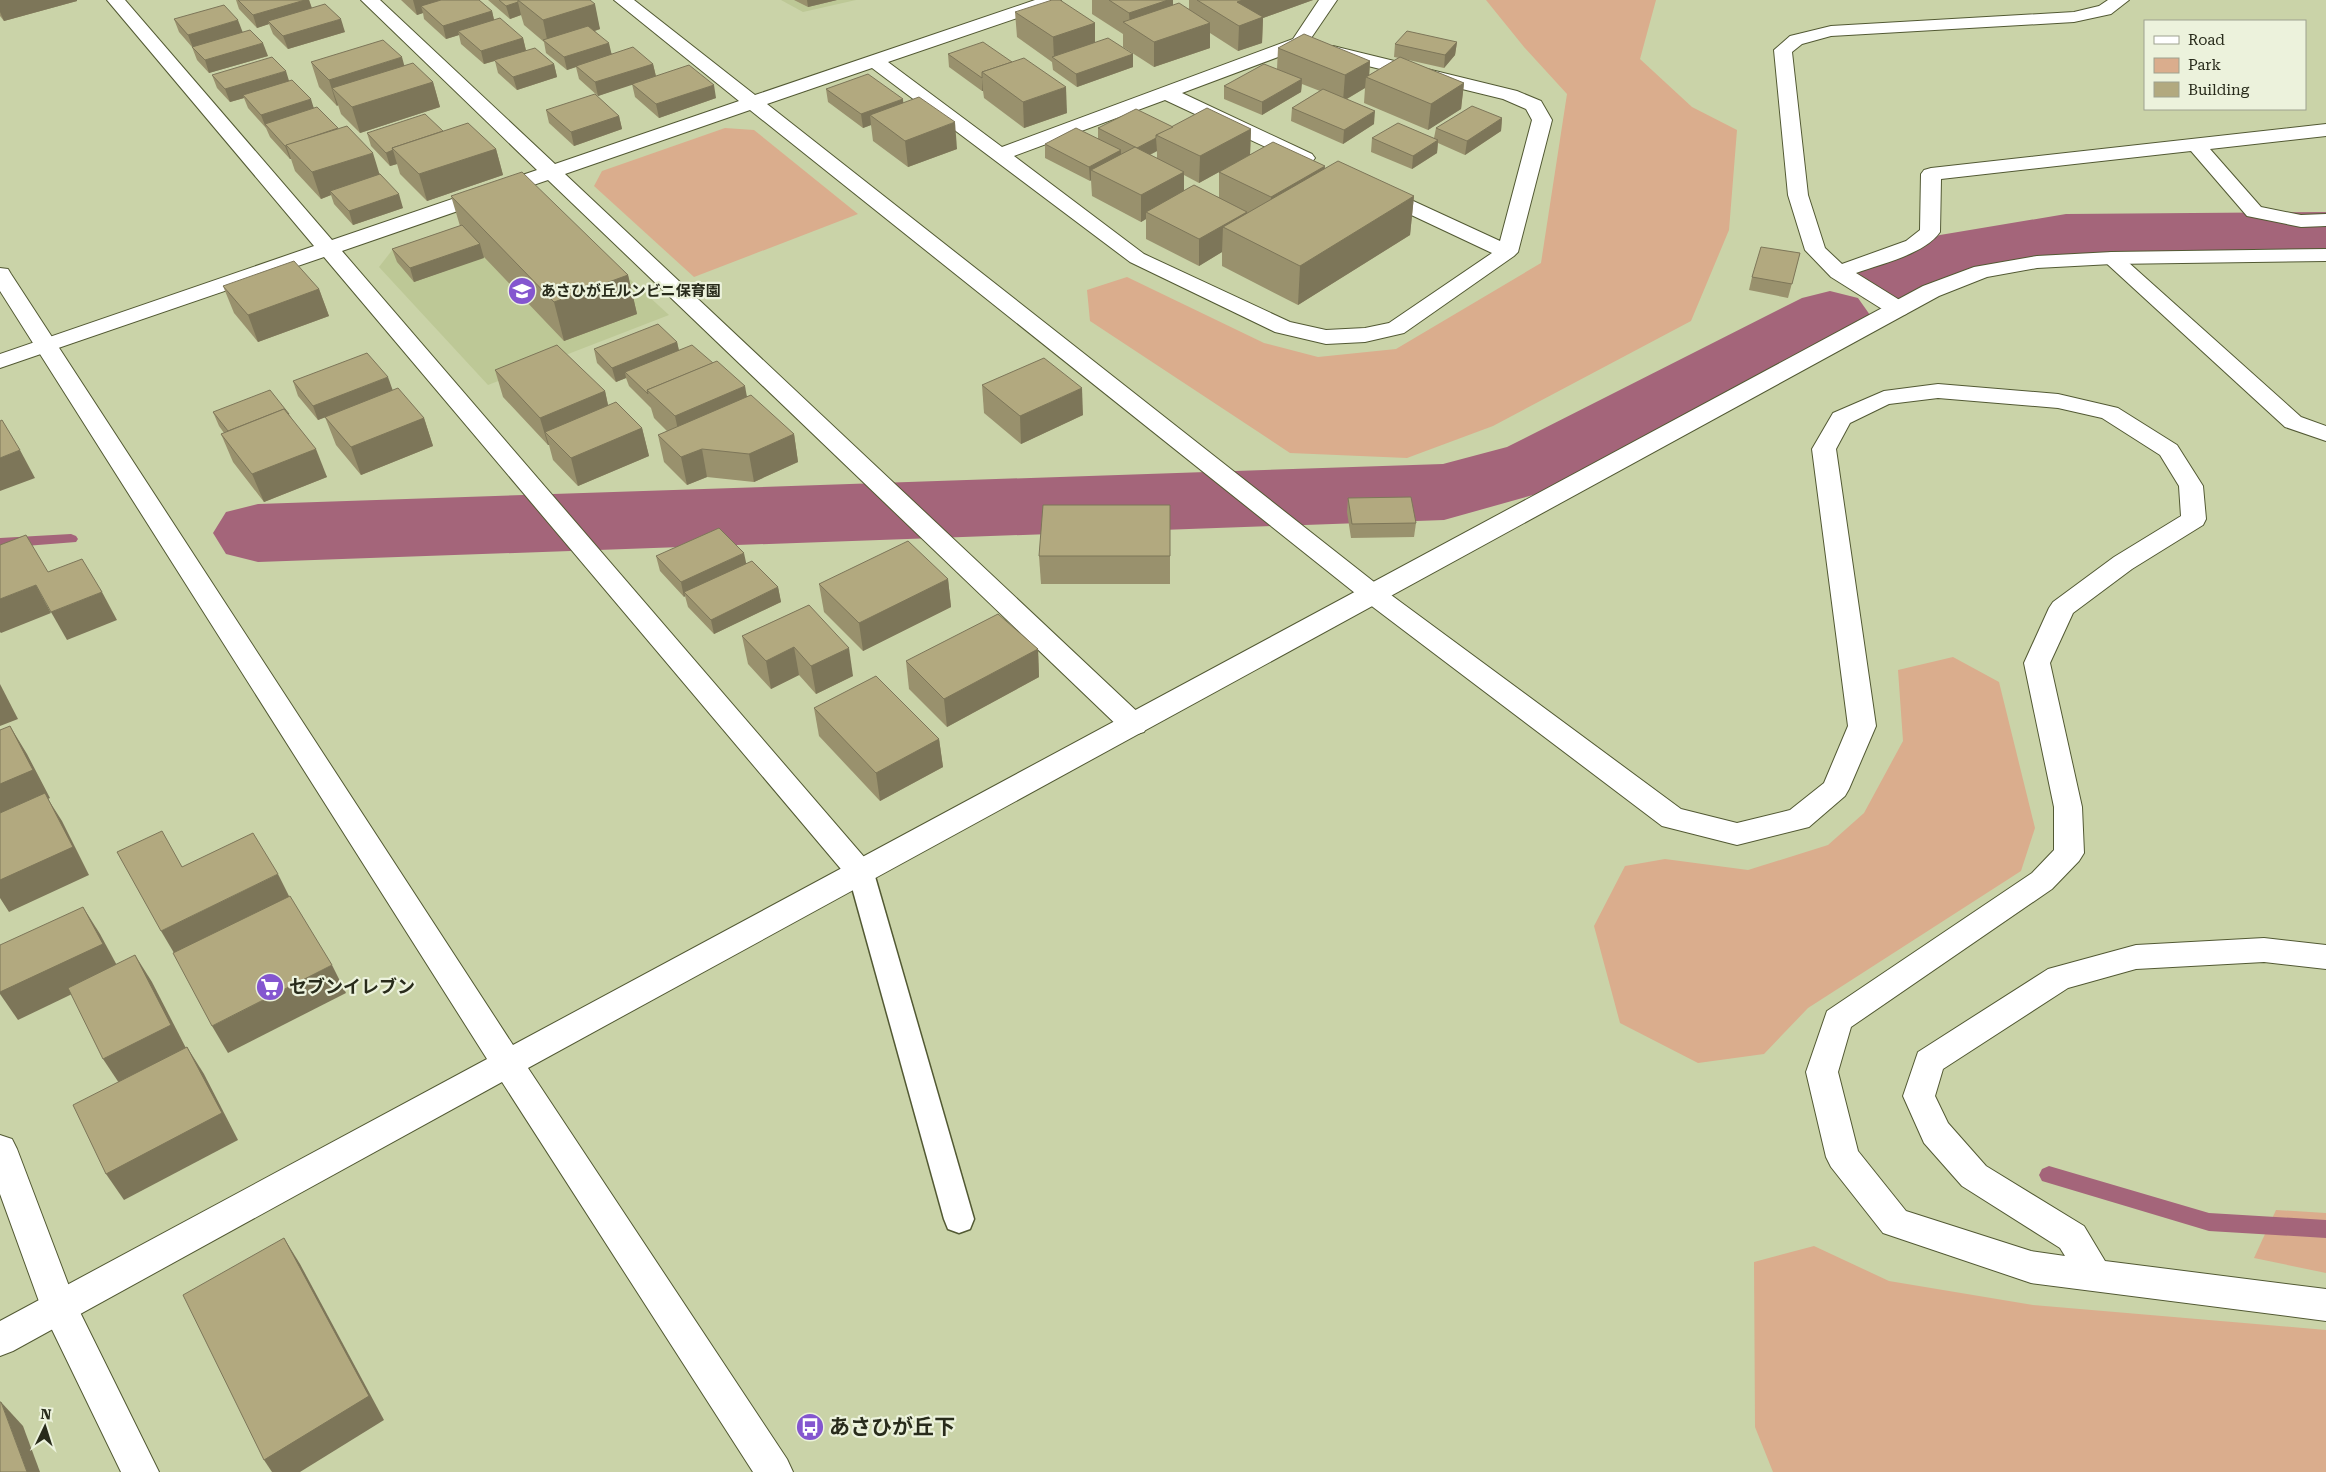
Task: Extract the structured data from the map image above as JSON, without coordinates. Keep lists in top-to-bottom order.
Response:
{
  "places": {
    "school or university": ["あさひが丘ルンビニ保育園"],
    "supermarket": ["セブンイレブン"],
    "bus stop": ["あさひが丘下"]
  },
  "legend": ["Road", "Park", "Building"],
  "north": "top"
}
